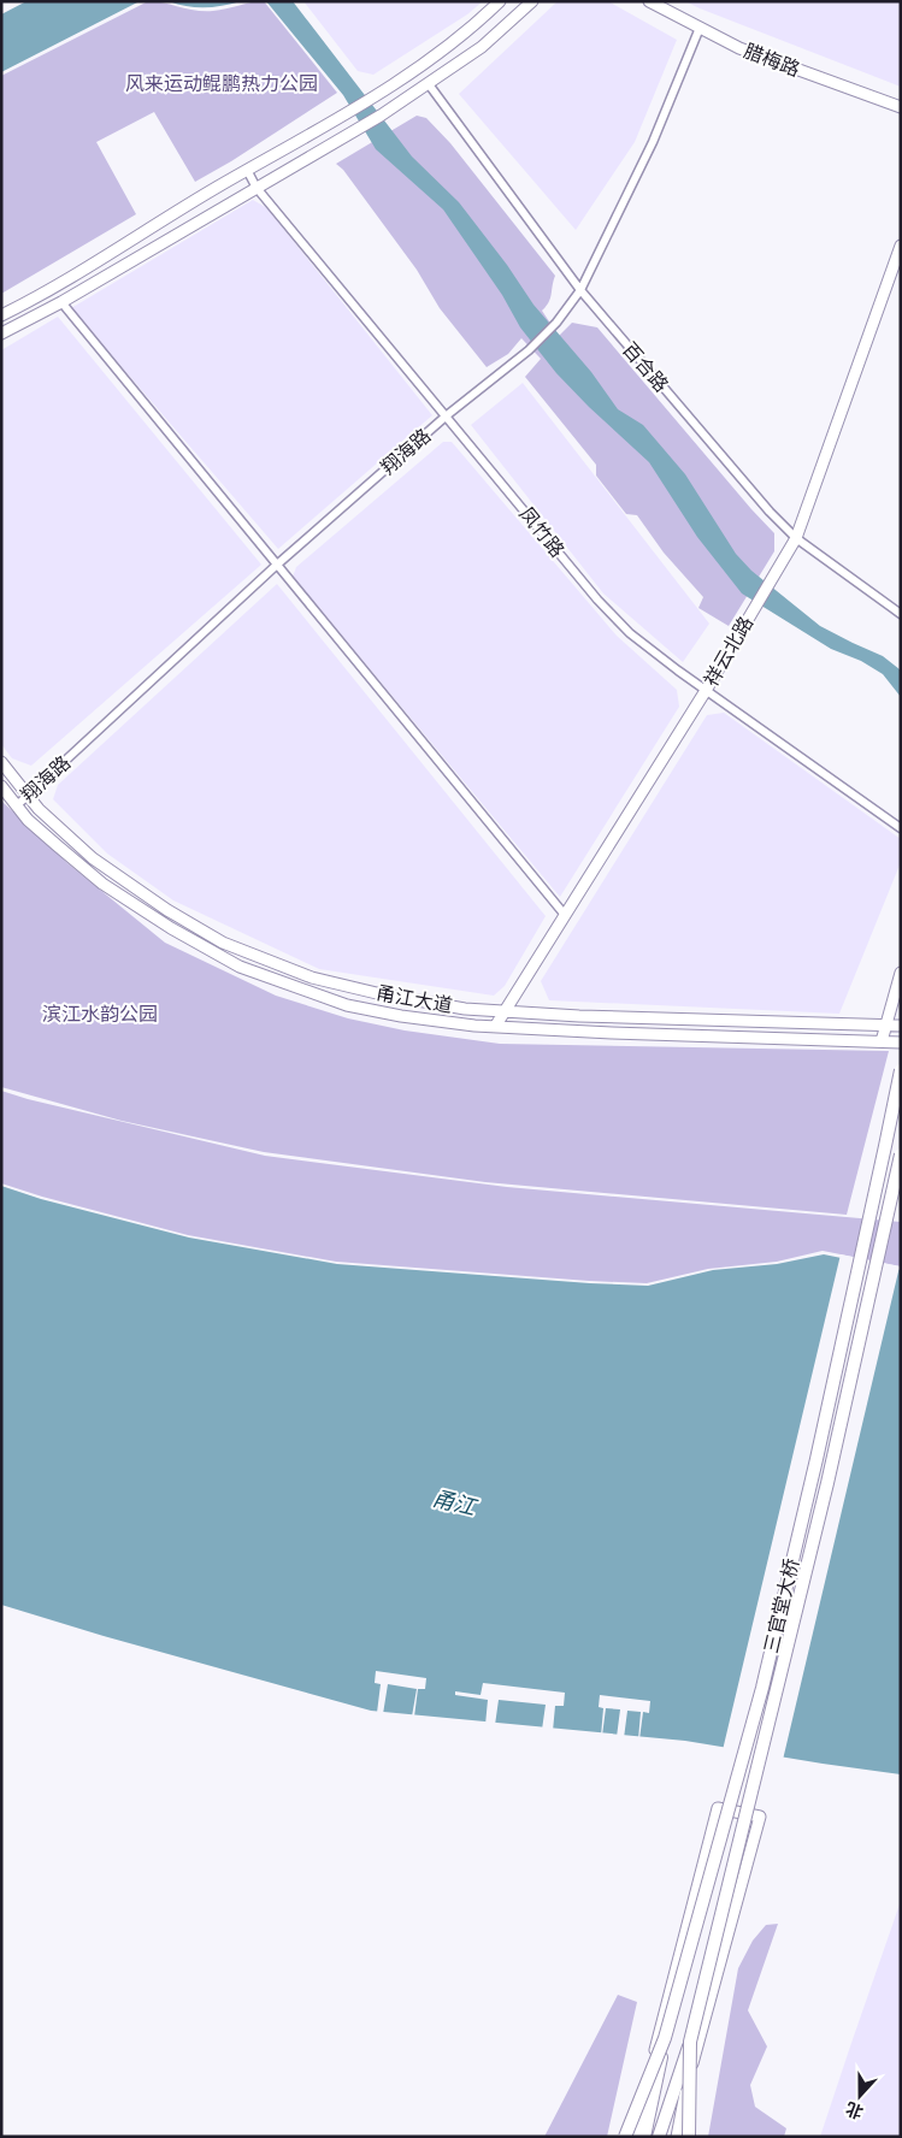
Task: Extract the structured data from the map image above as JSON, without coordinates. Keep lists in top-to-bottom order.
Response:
{
  "streets": {
    "main road": ["三官堂大桥"],
    "street": [
      "腊梅路",
      "百合路",
      "翔海路",
      "凤竹路",
      "祥云北路",
      "甬江大道"
    ]
  },
  "crossings": [
    ["腊梅路", "翔海路"],
    ["百合路", "翔海路"],
    ["百合路", "祥云北路"],
    ["翔海路", "凤竹路"],
    ["翔海路", "甬江大道"],
    ["凤竹路", "祥云北路"],
    ["祥云北路", "甬江大道"]
  ],
  "water": ["甬江"],
  "parks": ["风来运动鲲鹏热力公园", "滨江水韵公园"],
  "north": "bottom"
}
